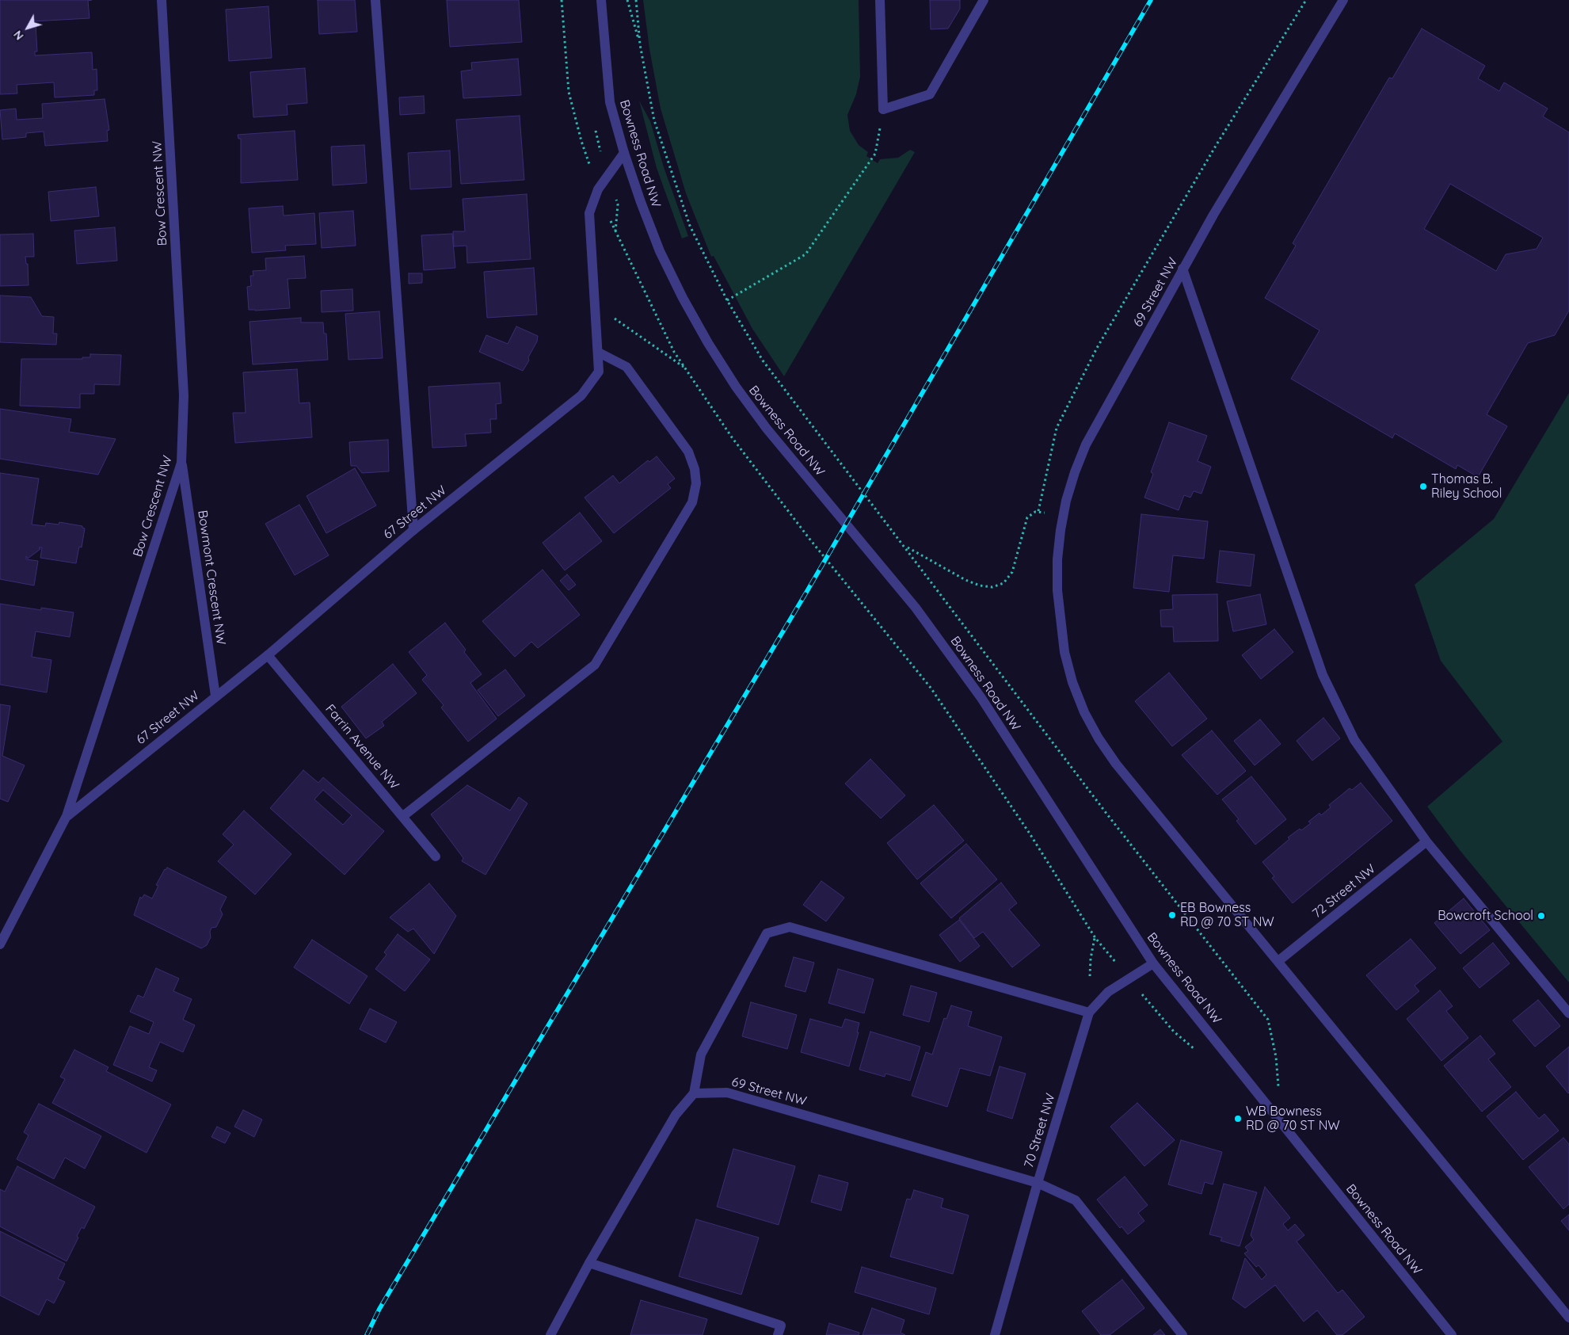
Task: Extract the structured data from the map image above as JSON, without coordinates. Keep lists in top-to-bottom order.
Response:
{
  "streets": {
    "street": [
      "Bowness Road NW",
      "Bow Crescent NW",
      "69 Street NW",
      "67 Street NW",
      "Bowmont Crescent NW",
      "Farrin Avenue NW",
      "72 Street NW",
      "70 Street NW"
    ]
  },
  "crossings": [
    ["Bowness Road NW", "67 Street NW"],
    ["Bowness Road NW", "70 Street NW"],
    ["Bow Crescent NW", "67 Street NW"],
    ["Bow Crescent NW", "Bowmont Crescent NW"],
    ["69 Street NW", "72 Street NW"],
    ["69 Street NW", "70 Street NW"],
    ["67 Street NW", "Bowmont Crescent NW"],
    ["67 Street NW", "Farrin Avenue NW"]
  ],
  "places": [
    "Thomas B. Riley School",
    "EB Bowness RD @ 70 ST NW",
    "Bowcroft School",
    "WB Bowness RD @ 70 ST NW"
  ],
  "north": "bottom left"
}
